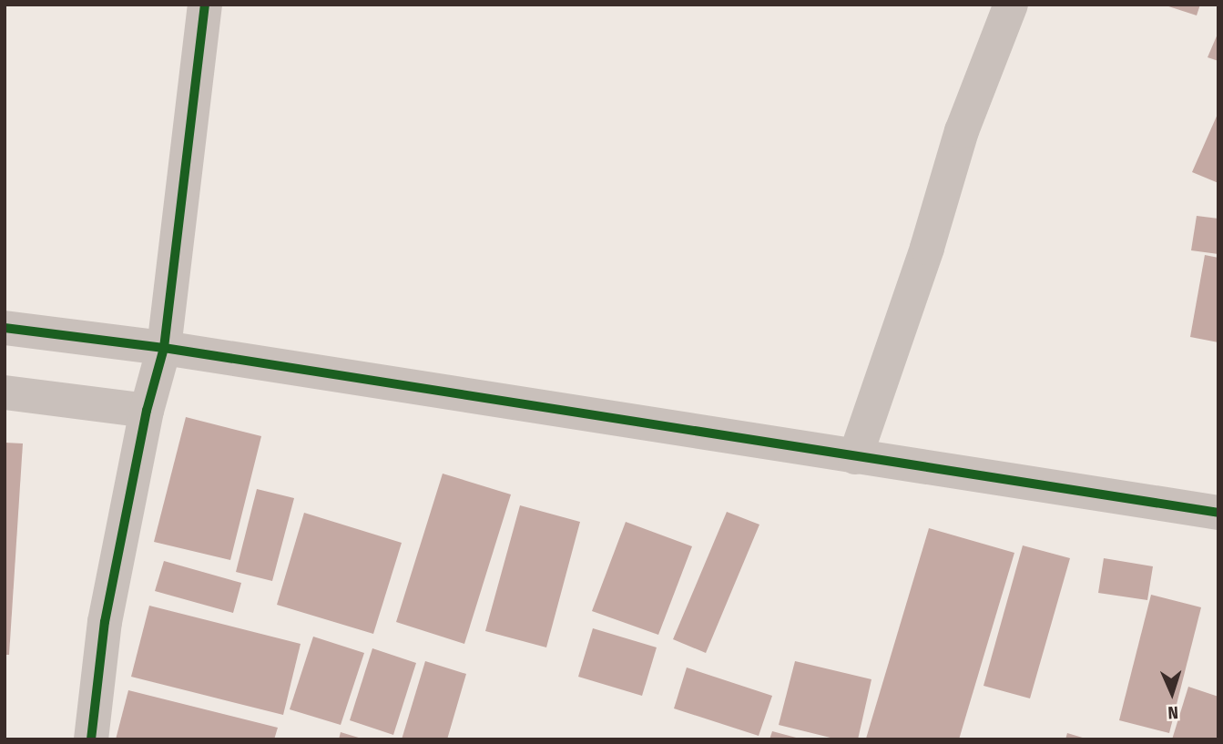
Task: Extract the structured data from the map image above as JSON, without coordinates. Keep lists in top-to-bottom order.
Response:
{
  "north": "bottom"
}
